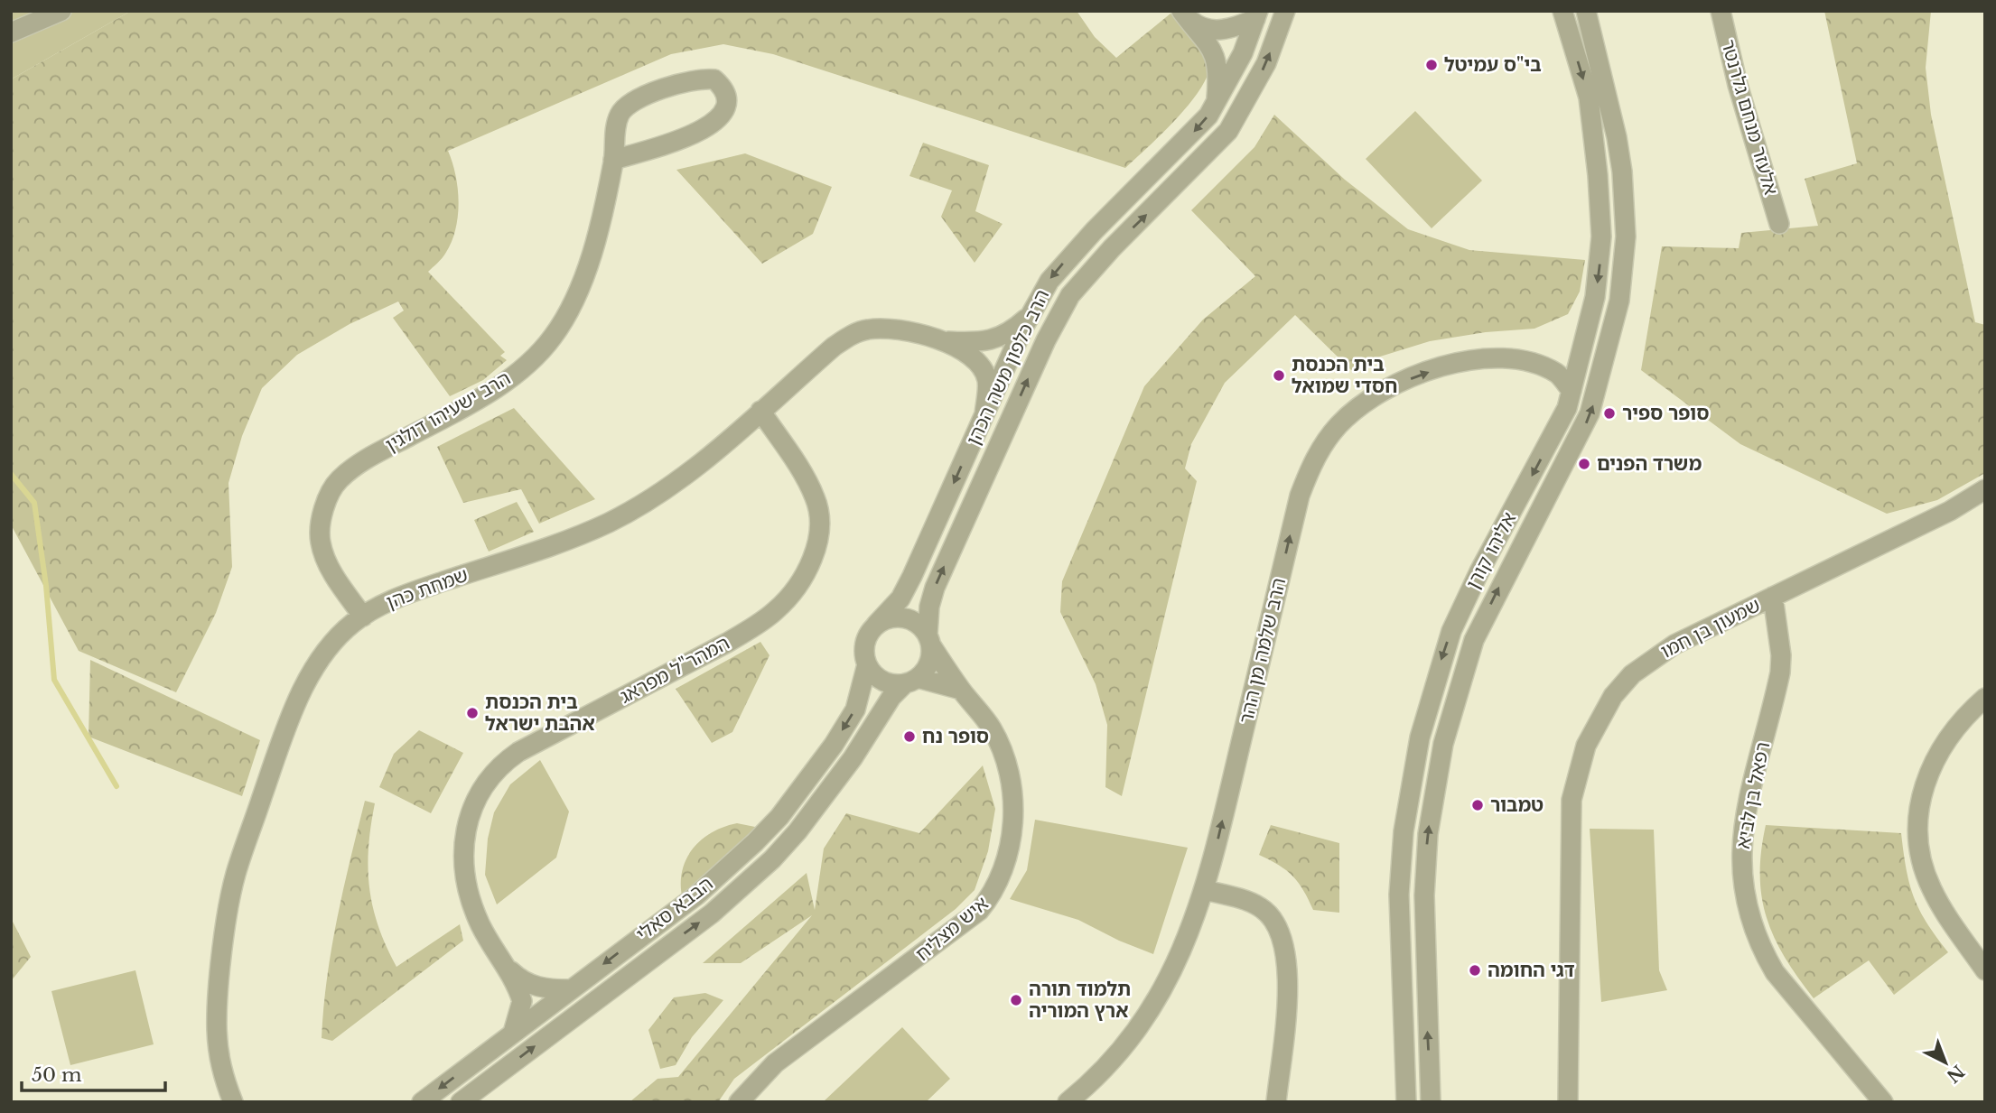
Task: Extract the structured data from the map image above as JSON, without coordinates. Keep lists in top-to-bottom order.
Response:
{
  "streets": {
    "street": [
      "אלעזר מנחם גלרנטר",
      "הרב כלפון משה הכהן",
      "הרב ישעיהו דולגין",
      "אליהו קורן",
      "שמחת כהן",
      "שמעון בן חמו",
      "הרב שלמה מן ההר",
      "המהר\"ל מפראג",
      "רפאל בן לביא",
      "הבבא סאלי",
      "איש מצליח"
    ]
  },
  "crossings": [
    ["הרב כלפון משה הכהן", "הבבא סאלי"],
    ["הרב כלפון משה הכהן", "איש מצליח"],
    ["הרב ישעיהו דולגין", "שמחת כהן"],
    ["אליהו קורן", "הרב שלמה מן ההר"],
    ["שמחת כהן", "המהר\"ל מפראג"],
    ["שמעון בן חמו", "רפאל בן לביא"],
    ["המהר\"ל מפראג", "הבבא סאלי"],
    ["הבבא סאלי", "איש מצליח"]
  ],
  "one_way": ["הרב שלמה מן ההר"],
  "places": [
    "בי\"ס עמיטל",
    "בית הכנסת חסדי שמואל",
    "סופר ספיר",
    "משרד הפנים",
    "בית הכנסת אהבת ישראל",
    "סופר נח",
    "טמבור",
    "דגי החומה",
    "תלמוד תורה ארץ המוריה"
  ],
  "scale_bar": "50 m",
  "north": "bottom right"
}
